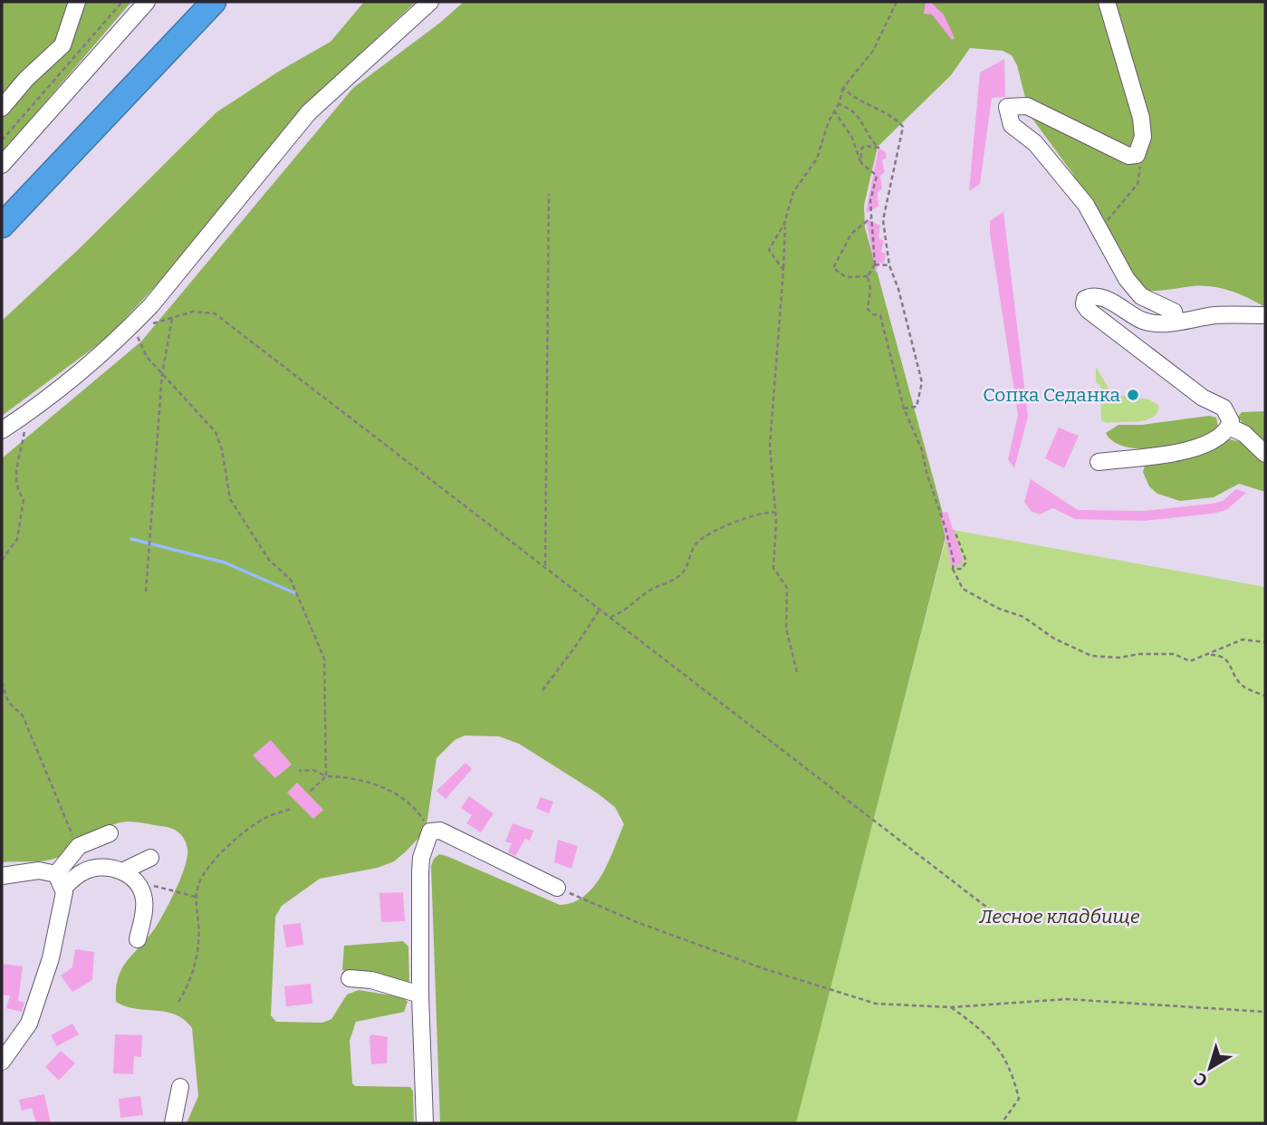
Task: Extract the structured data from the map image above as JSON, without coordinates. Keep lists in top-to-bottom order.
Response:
{
  "parks": ["Лесное кладбище"],
  "places": ["Сопка Седанка"],
  "north": "bottom left"
}
